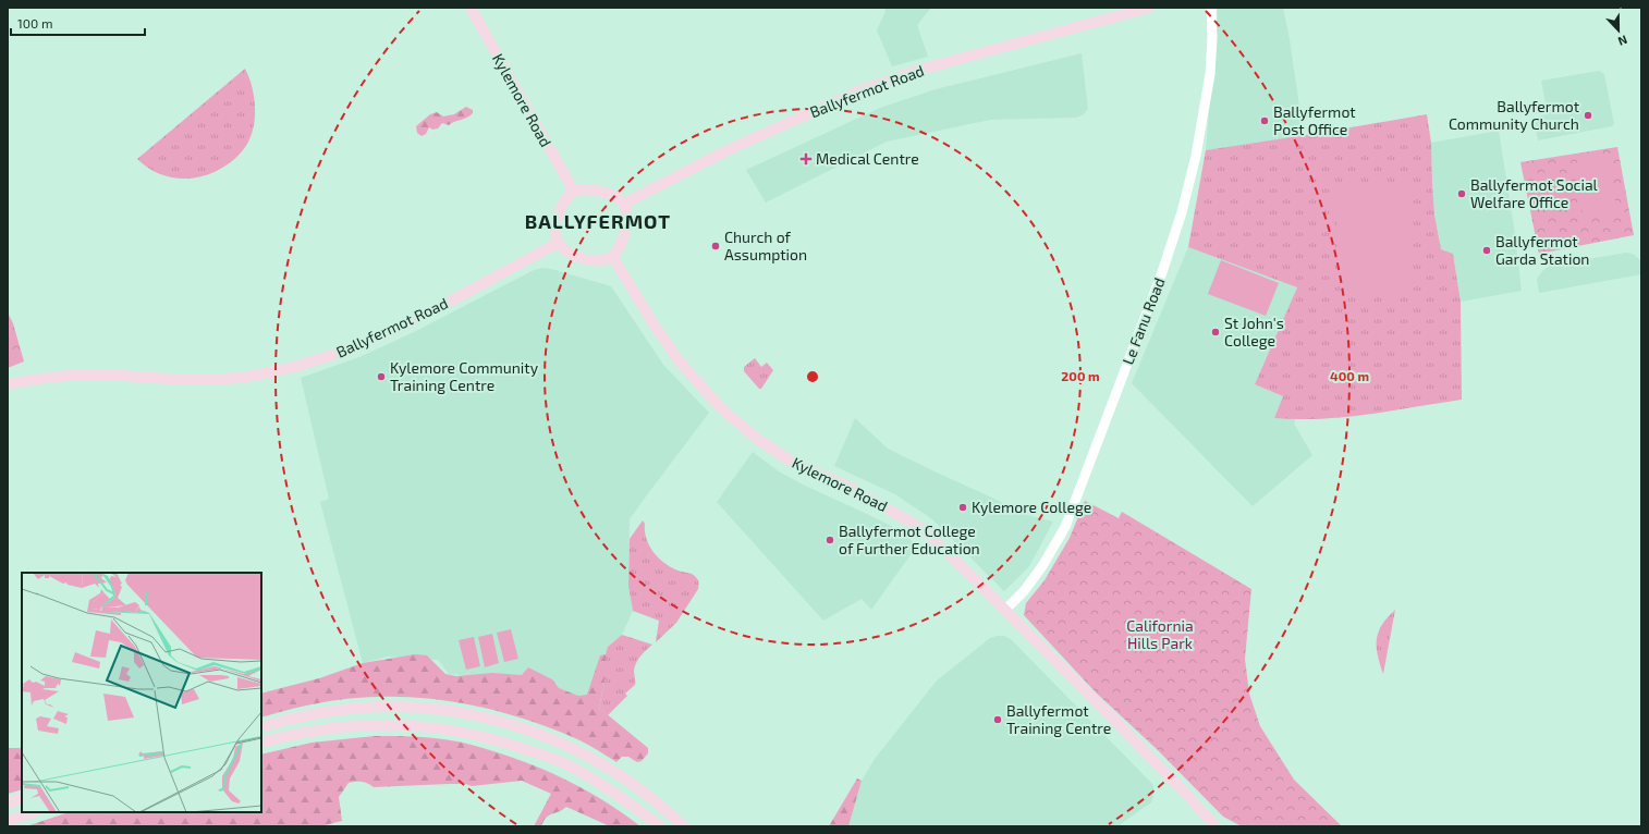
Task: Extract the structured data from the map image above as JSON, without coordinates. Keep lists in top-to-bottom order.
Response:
{
  "streets": {
    "main road": ["Ballyfermot Road", "Kylemore Road"],
    "street": ["Le Fanu Road"]
  },
  "crossings": [
    ["Ballyfermot Road", "Kylemore Road"],
    ["Kylemore Road", "Le Fanu Road"]
  ],
  "districts": ["BALLYFERMOT"],
  "parks": ["California Hills Park"],
  "places": {
    "other": [
      "Ballyfermot Community Church",
      "Ballyfermot Post Office",
      "Ballyfermot Social Welfare Office",
      "Church of Assumption",
      "Ballyfermot Garda Station",
      "St John's College",
      "Kylemore Community Training Centre",
      "Kylemore College",
      "Ballyfermot College of Further Education",
      "Ballyfermot Training Centre"
    ],
    "health": ["Medical Centre"]
  },
  "scale_bar": "100 m",
  "north": "bottom",
  "rings": ["200 m", "400 m"]
}
